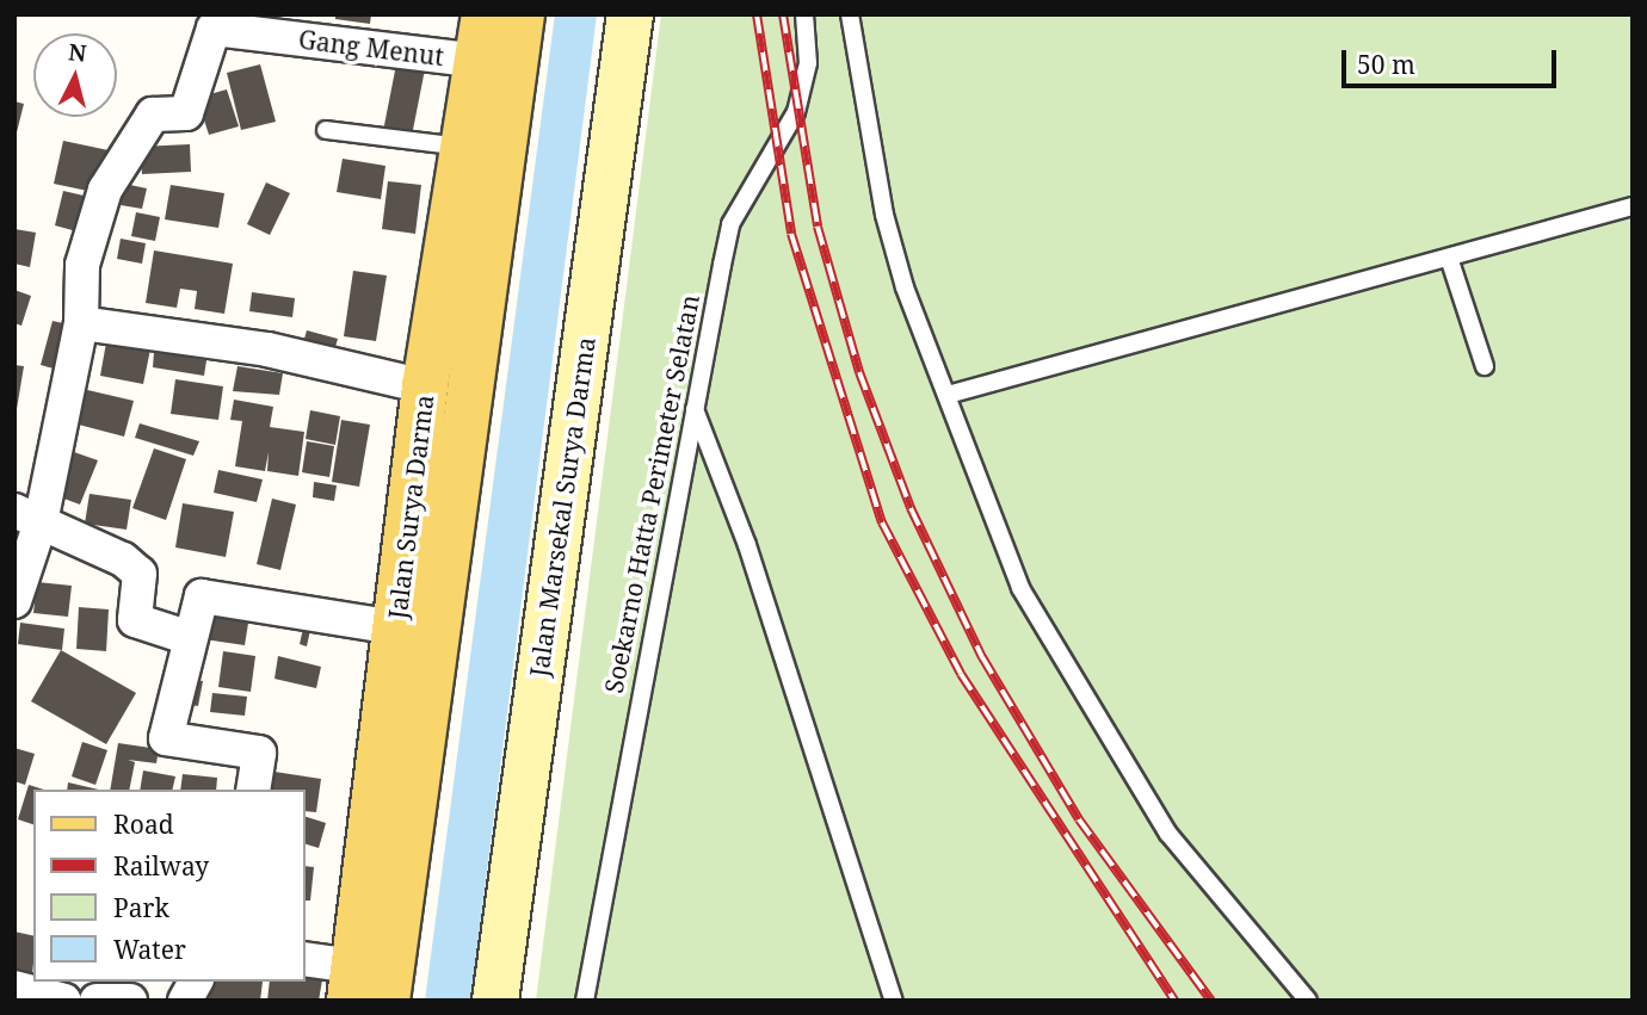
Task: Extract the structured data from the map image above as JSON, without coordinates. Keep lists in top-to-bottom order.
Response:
{
  "streets": {
    "main road": ["Jalan Surya Darma"],
    "street": ["Gang Menut", "Jalan Marsekal Surya Darma"],
    "lane": ["Soekarno Hatta Perimeter Selatan"]
  },
  "crossings": [
    ["Gang Menut", "Jalan Surya Darma"]
  ],
  "legend": [
    "Road",
    "Railway",
    "Park",
    "Water"
  ],
  "scale_bar": "50 m",
  "north": "top"
}
